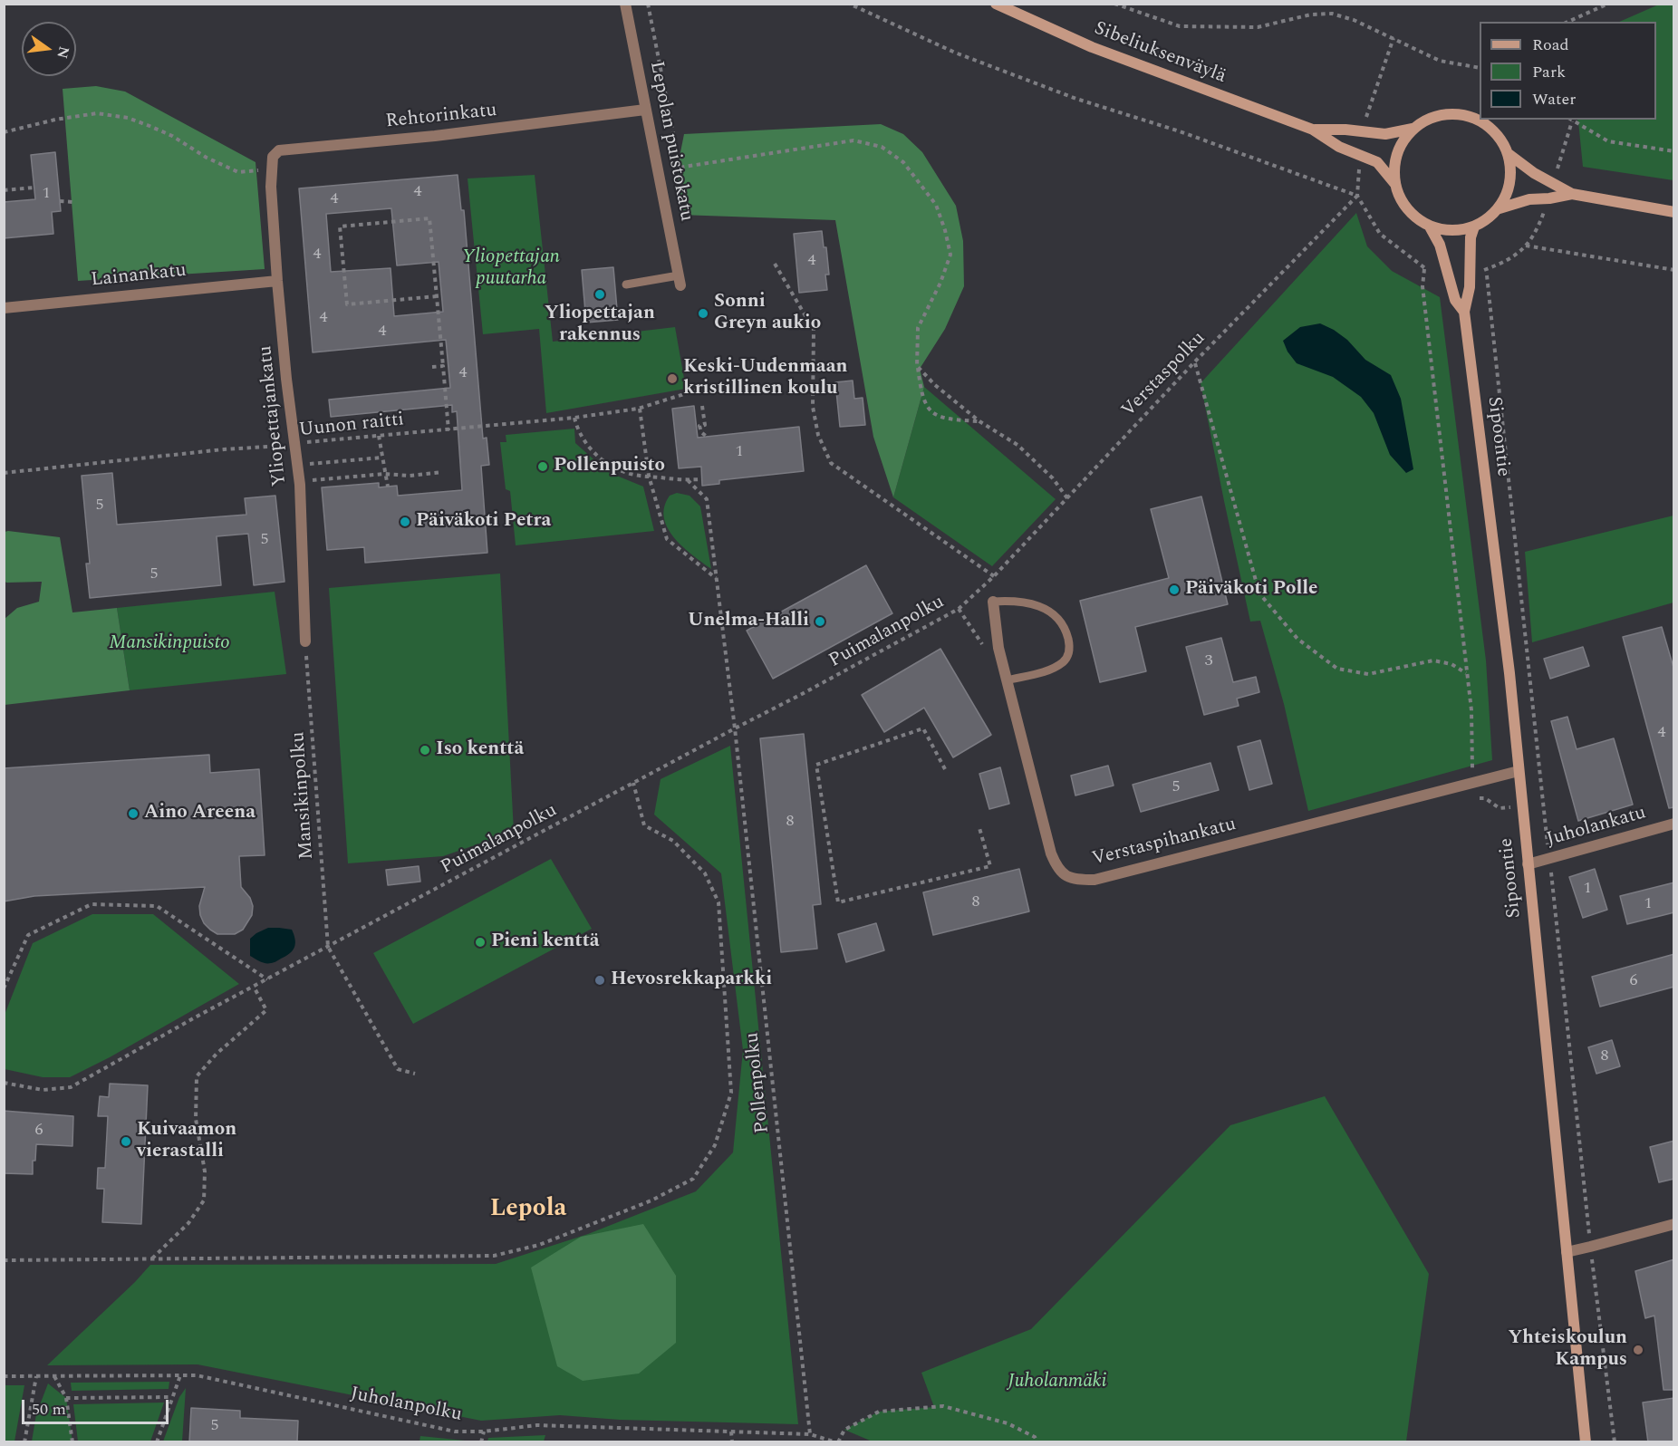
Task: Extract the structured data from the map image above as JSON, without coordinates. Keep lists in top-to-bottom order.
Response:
{
  "streets": {
    "street": [
      "Sibeliuksenväylä",
      "Rehtorinkatu",
      "Lepolan puistokatu",
      "Lainankatu",
      "Yliopettajankatu",
      "Sipoontie",
      "Juholankatu",
      "Verstaspihankatu"
    ],
    "path": [
      "Verstaspolku",
      "Uunon raitti",
      "Puimalanpolku",
      "Mansikinpolku",
      "Pollenpolku",
      "Juholanpolku"
    ]
  },
  "crossings": [
    ["Sibeliuksenväylä", "Sipoontie"],
    ["Rehtorinkatu", "Lepolan puistokatu"],
    ["Rehtorinkatu", "Yliopettajankatu"],
    ["Lainankatu", "Yliopettajankatu"],
    ["Verstaspolku", "Puimalanpolku"],
    ["Yliopettajankatu", "Uunon raitti"],
    ["Yliopettajankatu", "Mansikinpolku"],
    ["Sipoontie", "Juholankatu"],
    ["Sipoontie", "Verstaspihankatu"],
    ["Puimalanpolku", "Mansikinpolku"],
    ["Puimalanpolku", "Pollenpolku"],
    ["Pollenpolku", "Juholanpolku"]
  ],
  "districts": ["Lepola"],
  "parks": ["Yliopettajan puutarha", "Mansikinpuisto", "Juholanmäki"],
  "places": [
    "Yliopettajan rakennus",
    "Sonni Greyn aukio",
    "Keski-Uudenmaan kristillinen koulu",
    "Pollenpuisto",
    "Päiväkoti Petra",
    "Päiväkoti Polle",
    "Unelma-Halli",
    "Iso kenttä",
    "Aino Areena",
    "Pieni kenttä",
    "Hevosrekkaparkki",
    "Kuivaamon vierastalli",
    "Yhteiskoulun Kampus"
  ],
  "house_numbers": [
    "4",
    "1",
    "4",
    "4",
    "4",
    "4",
    "4",
    "4",
    "1",
    "5",
    "5",
    "5",
    "3",
    "4",
    "5",
    "8",
    "1",
    "8",
    "1",
    "6",
    "8",
    "6",
    "5"
  ],
  "legend": ["Road", "Park", "Water"],
  "scale_bar": "50 m",
  "north": "right"
}
